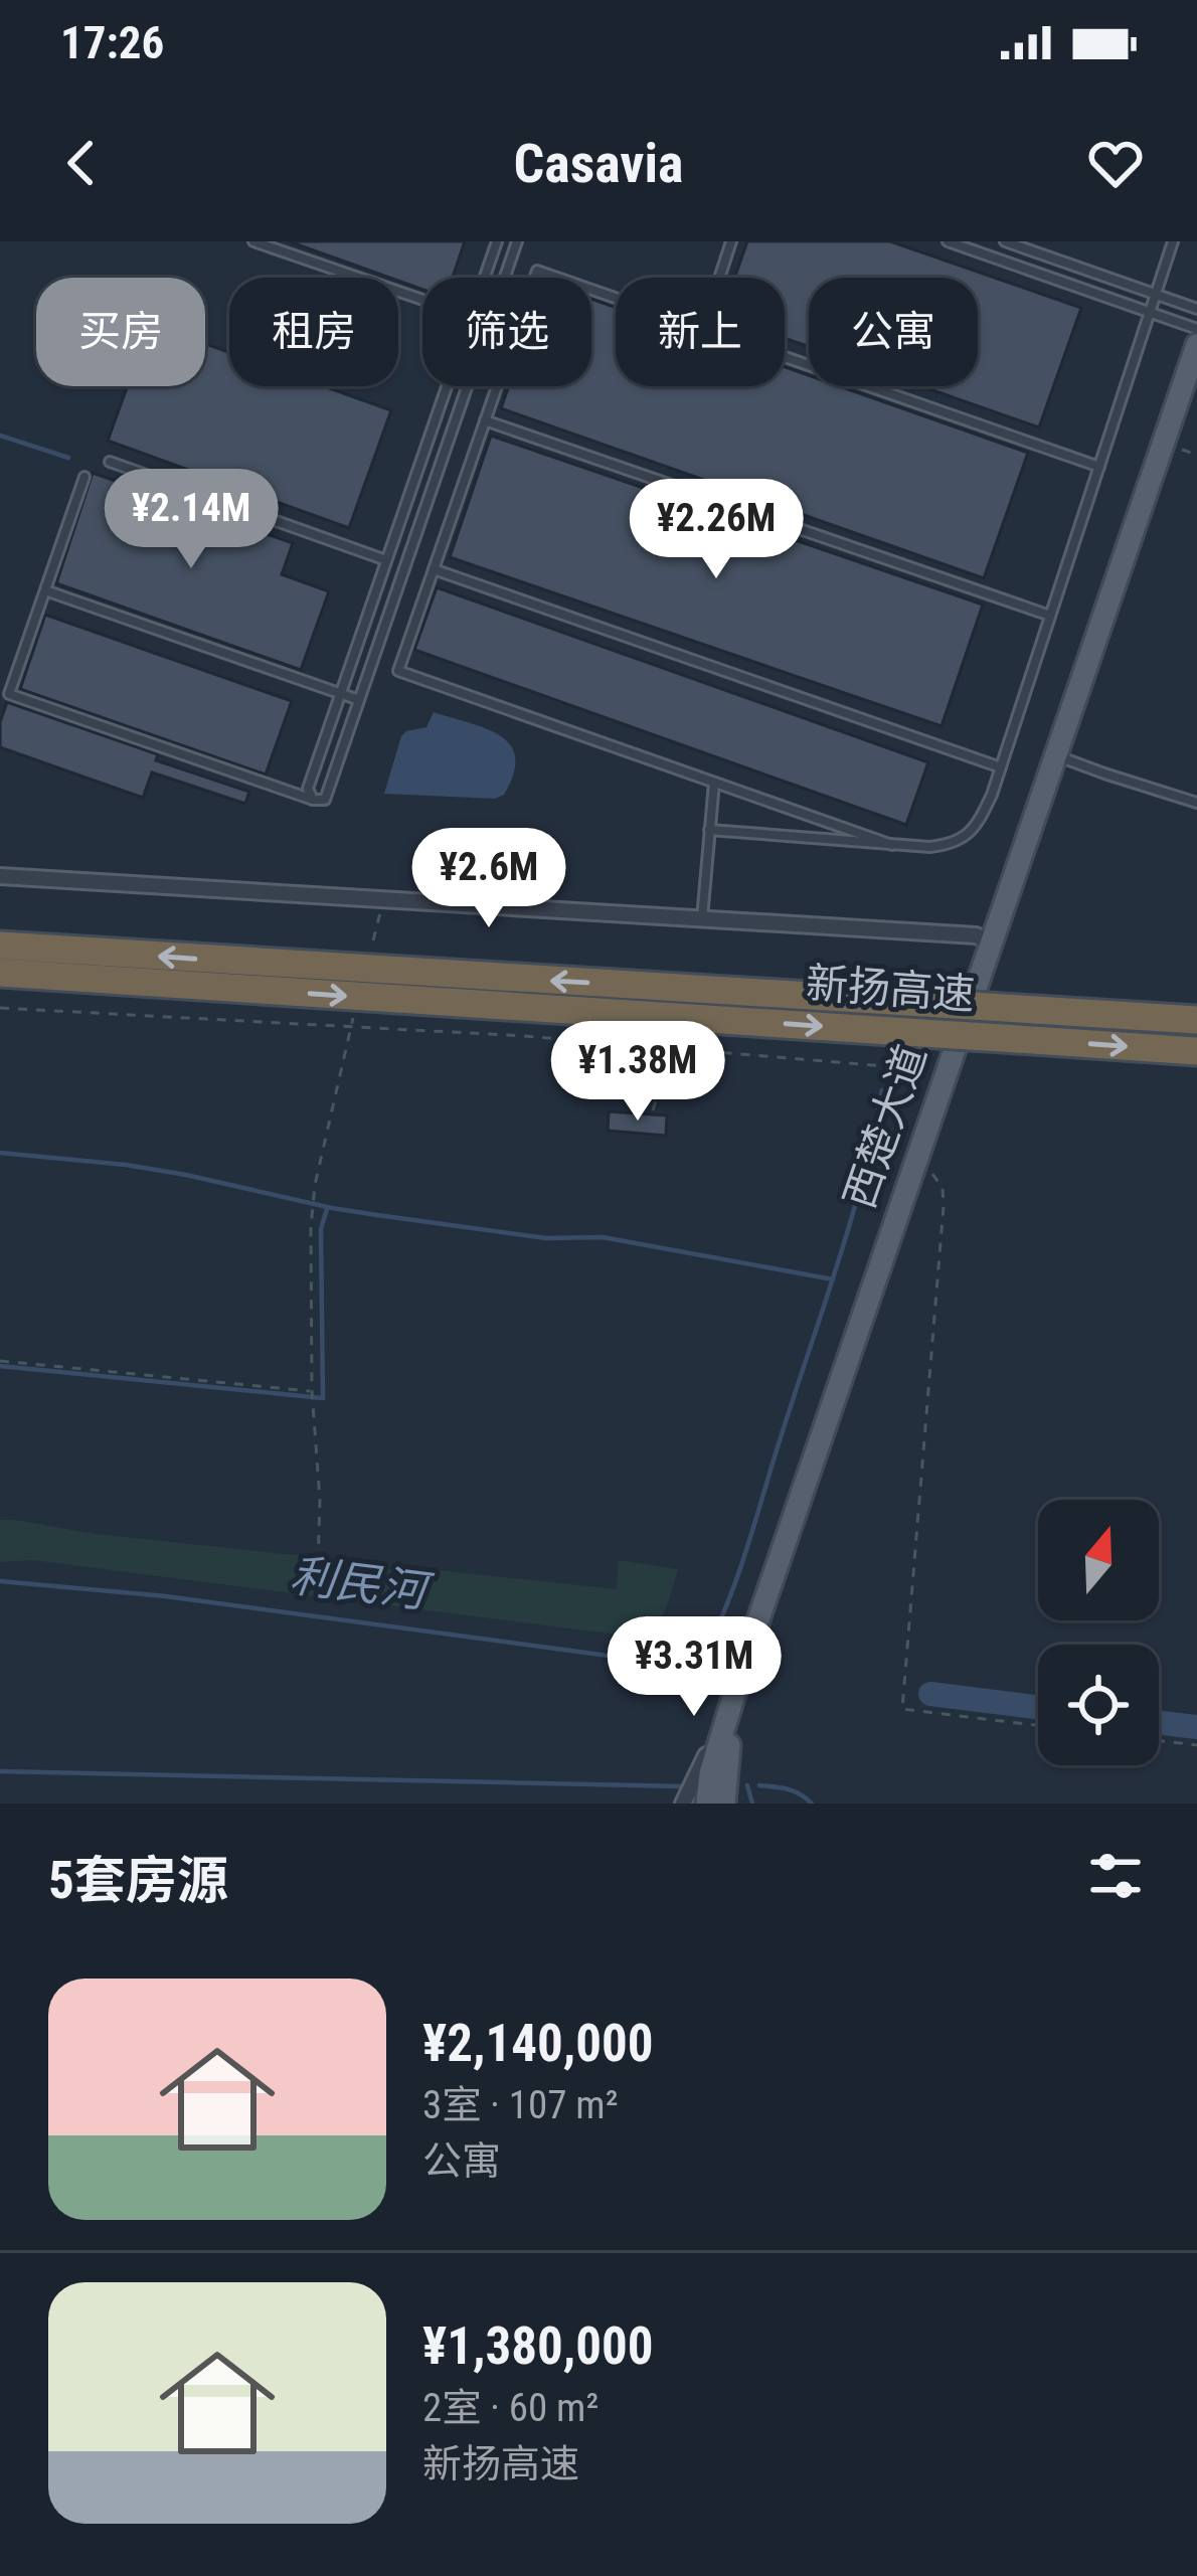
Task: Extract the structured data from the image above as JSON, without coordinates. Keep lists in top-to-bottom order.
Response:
{
  "streets": {
    "highway": ["新扬高速"],
    "main road": ["西楚大道"]
  },
  "water": ["利民河"],
  "north": "top",
  "page": {
    "status": "17:26",
    "header": "Casavia",
    "chip": [
      "买房",
      "租房",
      "筛选",
      "新上",
      "公寓"
    ],
    "price": [
      "¥2.14M",
      "¥2.26M",
      "¥2.6M",
      "¥1.38M",
      "¥3.31M"
    ],
    "heading": "5套房源",
    "list": [
      {
        "name": "¥2,140,000",
        "note": "3室 · 107 m² · 公寓"
      },
      {
        "name": "¥1,380,000",
        "note": "2室 · 60 m² · 新扬高速"
      }
    ]
  }
}
